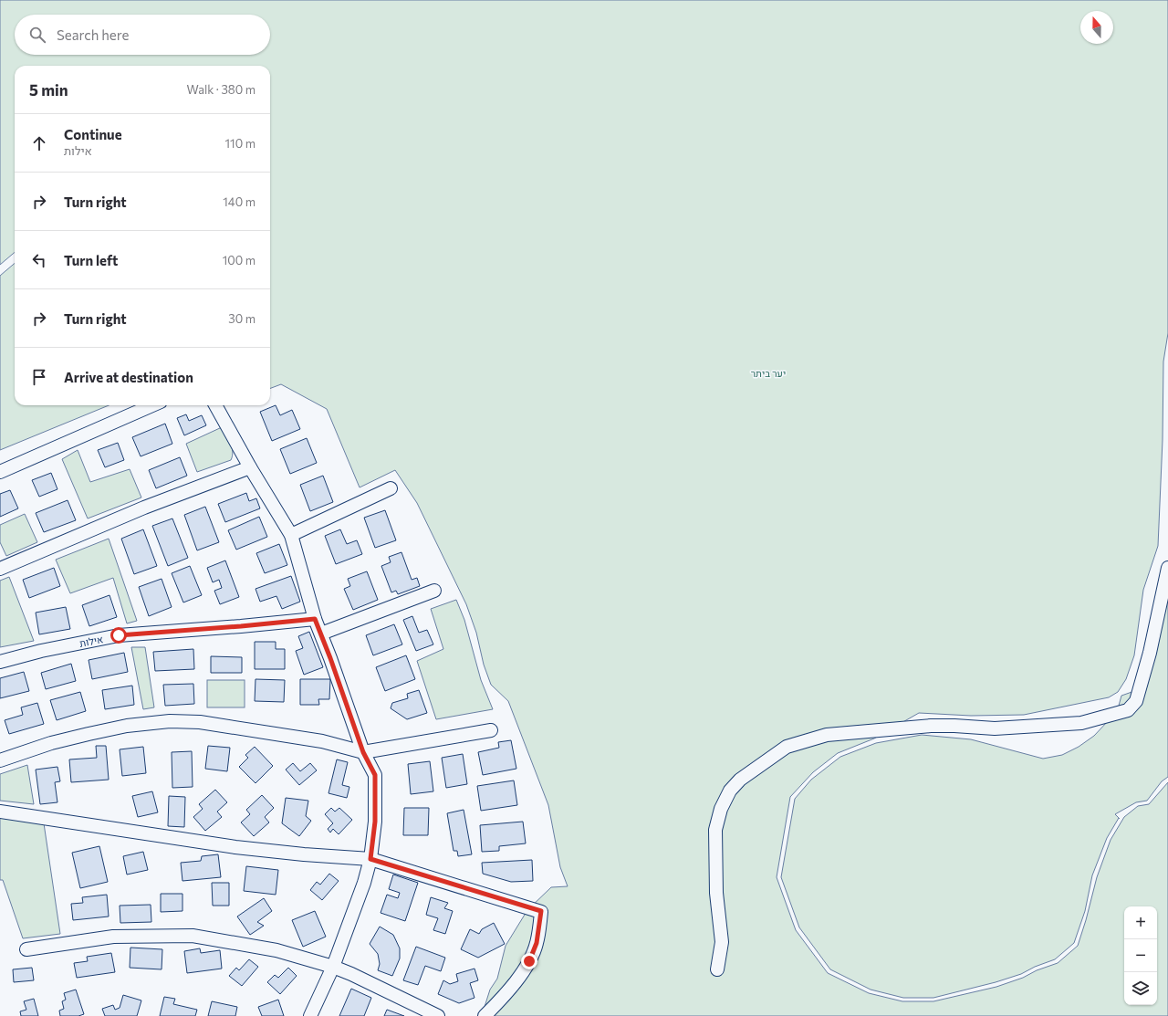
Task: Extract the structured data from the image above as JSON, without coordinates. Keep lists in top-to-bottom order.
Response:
{
  "streets": {
    "street": ["אילות"]
  },
  "parks": ["יער ביתר"],
  "north": "top",
  "page": {
    "search": "Search here",
    "heading": ["5 min", "Walk · 380 m"],
    "list": [
      ["Continue", "אילות", "110 m"],
      ["Turn right", "140 m"],
      ["Turn left", "100 m"],
      ["Turn right", "30 m"],
      "Arrive at destination"
    ],
    "map_buttons": ["+", "−"]
  }
}
